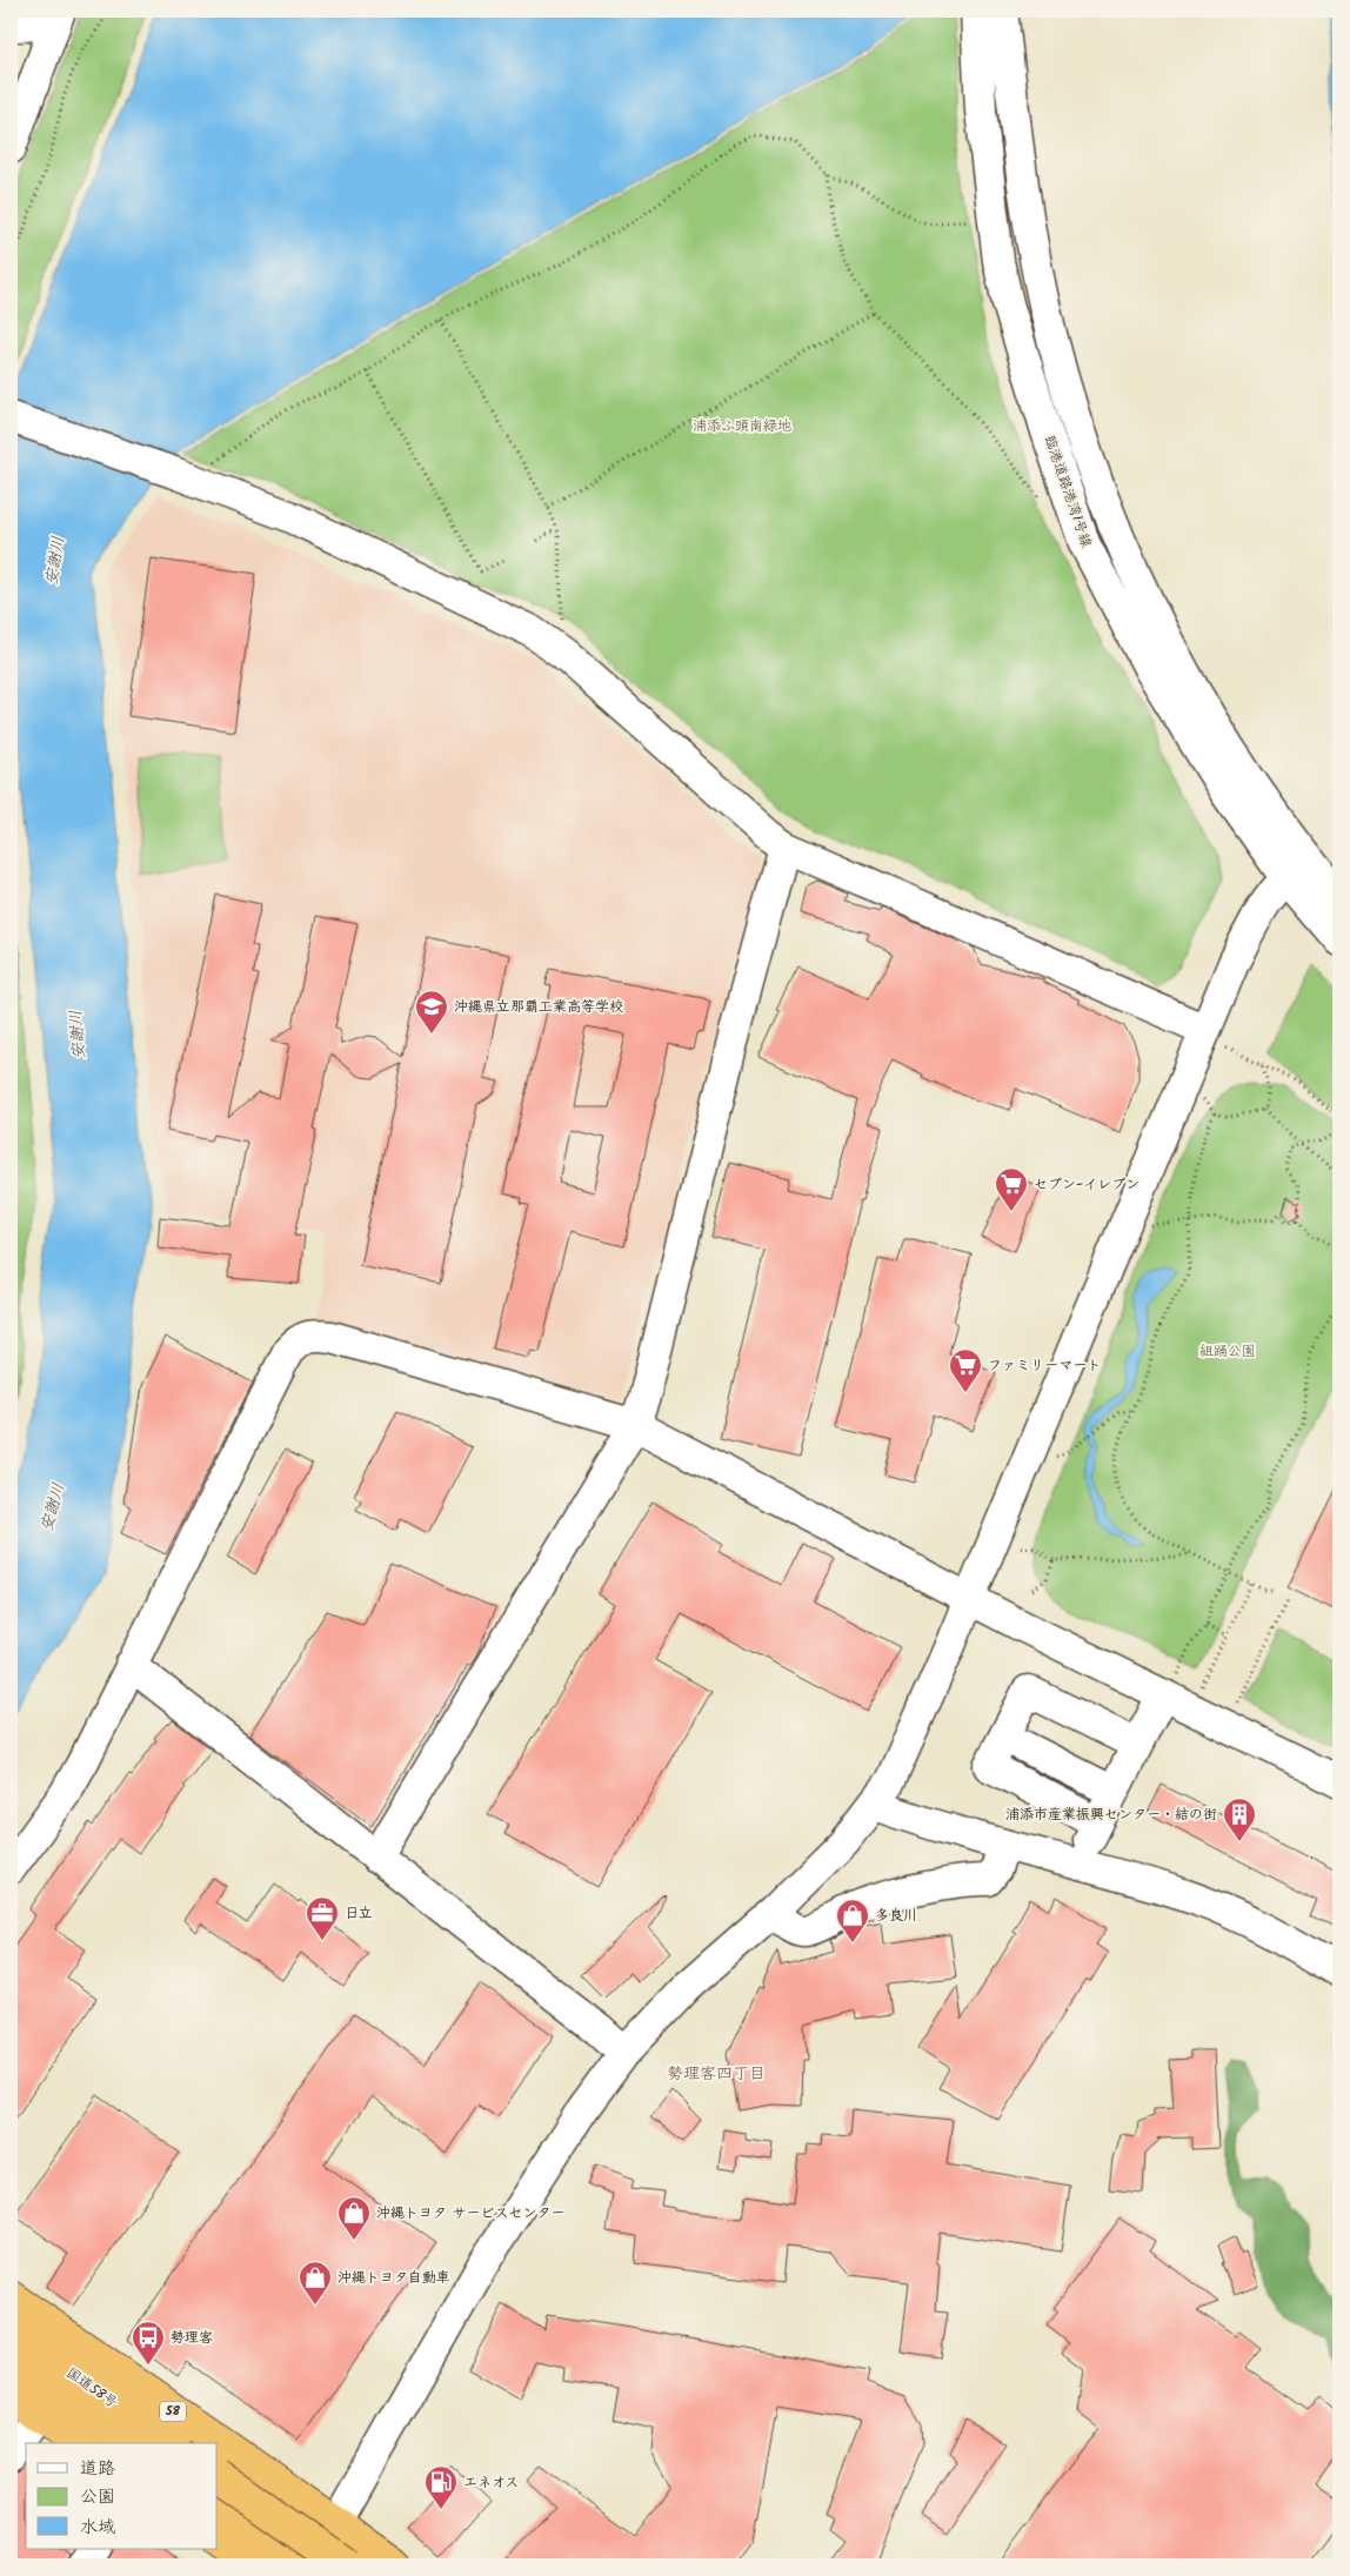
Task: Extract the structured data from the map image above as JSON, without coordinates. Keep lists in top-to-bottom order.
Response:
{
  "streets": {
    "highway": ["国道58号", "58"],
    "street": ["臨港道路港湾1号線"]
  },
  "districts": ["勢理客四丁目"],
  "water": ["安謝川"],
  "parks": ["浦添ふ頭南緑地", "組踊公園"],
  "places": {
    "school or university": ["沖縄県立那覇工業高等学校"],
    "supermarket": ["セブン-イレブン", "ファミリーマート"],
    "building": ["浦添市産業振興センター・結の街"],
    "office": ["日立"],
    "shop": ["多良川", "沖縄トヨタ サービスセンター", "沖縄トヨタ自動車"],
    "bus stop": ["勢理客"],
    "fuel station": ["エネオス"]
  },
  "legend": ["道路", "公園", "水域"]
}
